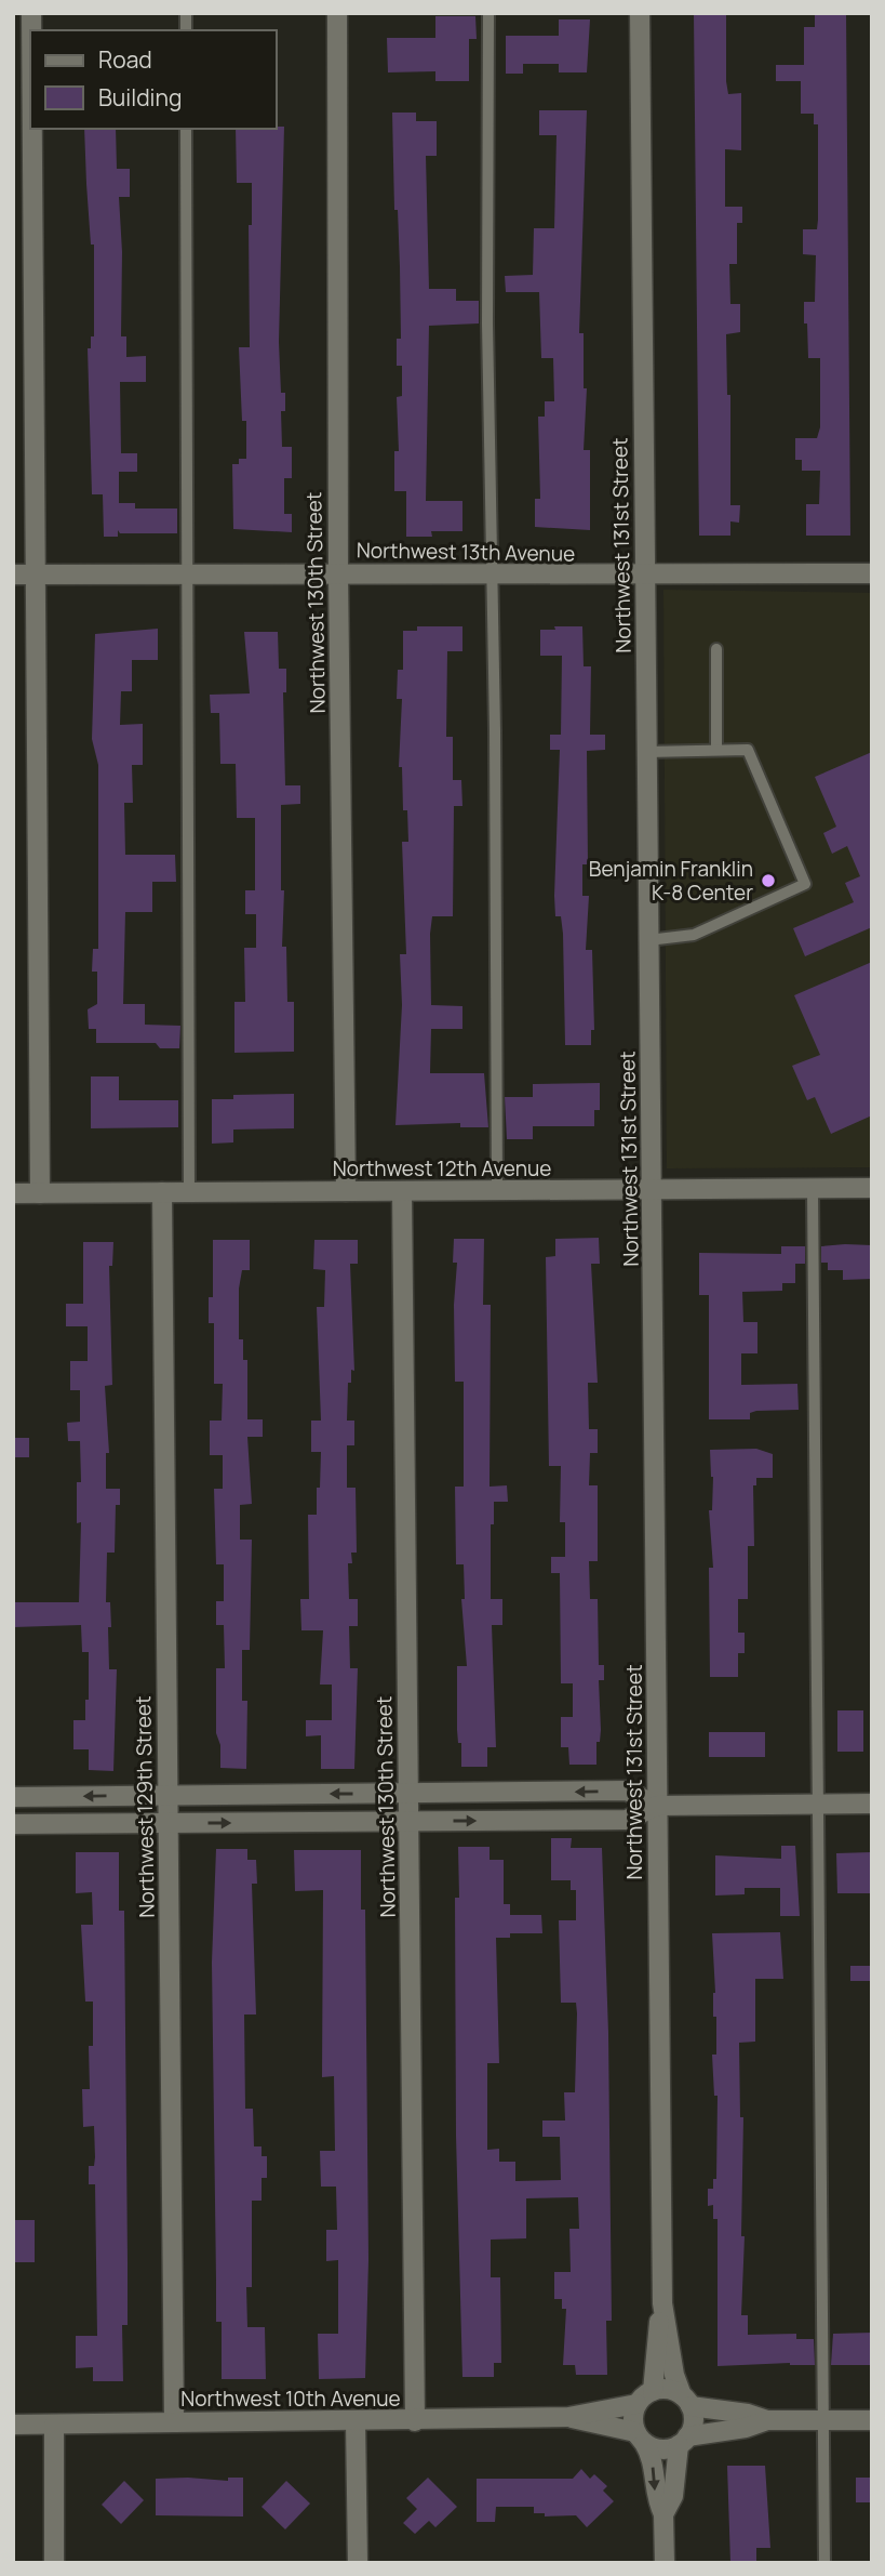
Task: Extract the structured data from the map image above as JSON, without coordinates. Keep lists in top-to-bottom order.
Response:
{
  "streets": {
    "street": [
      "Northwest 131st Street",
      "Northwest 13th Avenue",
      "Northwest 130th Street",
      "Northwest 12th Avenue",
      "Northwest 129th Street",
      "Northwest 10th Avenue"
    ]
  },
  "crossings": [
    ["Northwest 131st Street", "Northwest 13th Avenue"],
    ["Northwest 131st Street", "Northwest 12th Avenue"],
    ["Northwest 131st Street", "Northwest 10th Avenue"],
    ["Northwest 13th Avenue", "Northwest 130th Street"],
    ["Northwest 130th Street", "Northwest 12th Avenue"],
    ["Northwest 130th Street", "Northwest 10th Avenue"],
    ["Northwest 12th Avenue", "Northwest 129th Street"],
    ["Northwest 129th Street", "Northwest 10th Avenue"]
  ],
  "places": ["Benjamin Franklin K-8 Center"],
  "legend": ["Road", "Building"]
}
